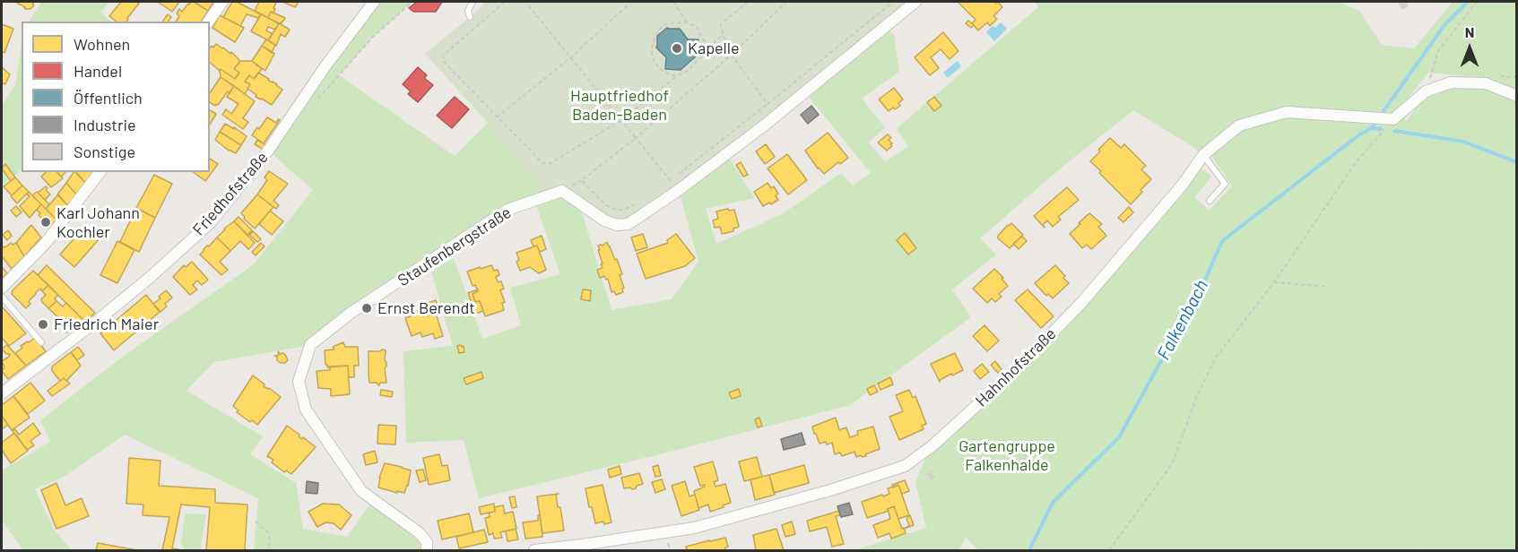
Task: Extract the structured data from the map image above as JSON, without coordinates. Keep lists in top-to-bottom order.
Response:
{
  "streets": {
    "street": ["Friedhofstraße", "Staufenbergstraße", "Hahnhofstraße"]
  },
  "water": ["Falkenbach"],
  "parks": ["Hauptfriedhof Baden-Baden", "Gartengruppe Falkenhalde"],
  "places": [
    "Kapelle",
    "Karl Johann Kochler",
    "Ernst Berendt",
    "Friedrich Maier"
  ],
  "legend": [
    "Wohnen",
    "Handel",
    "Öffentlich",
    "Industrie",
    "Sonstige"
  ],
  "north": "top"
}
